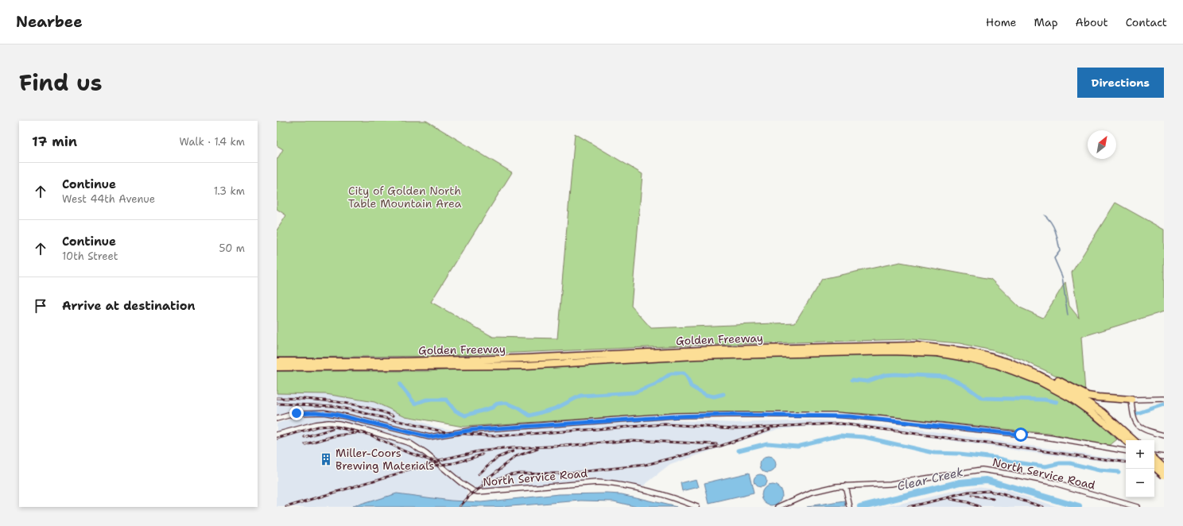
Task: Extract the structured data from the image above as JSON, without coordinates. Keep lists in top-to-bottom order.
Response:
{
  "streets": {
    "highway": ["Golden Freeway"],
    "street": ["North Service Road"]
  },
  "water": ["Clear Creek"],
  "parks": ["City of Golden North Table Mountain Area"],
  "places": {
    "building": ["Miller-Coors Brewing Materials"]
  },
  "north": "top right",
  "page": {
    "header": "Nearbee",
    "nav": [
      "Home",
      "Map",
      "About",
      "Contact"
    ],
    "title": "Find us",
    "buttons": "Directions",
    "heading": ["17 min", "Walk · 1.4 km"],
    "list": [
      ["Continue", "West 44th Avenue", "1.3 km"],
      ["Continue", "10th Street", "50 m"],
      "Arrive at destination"
    ],
    "map_buttons": ["+", "−"]
  }
}
